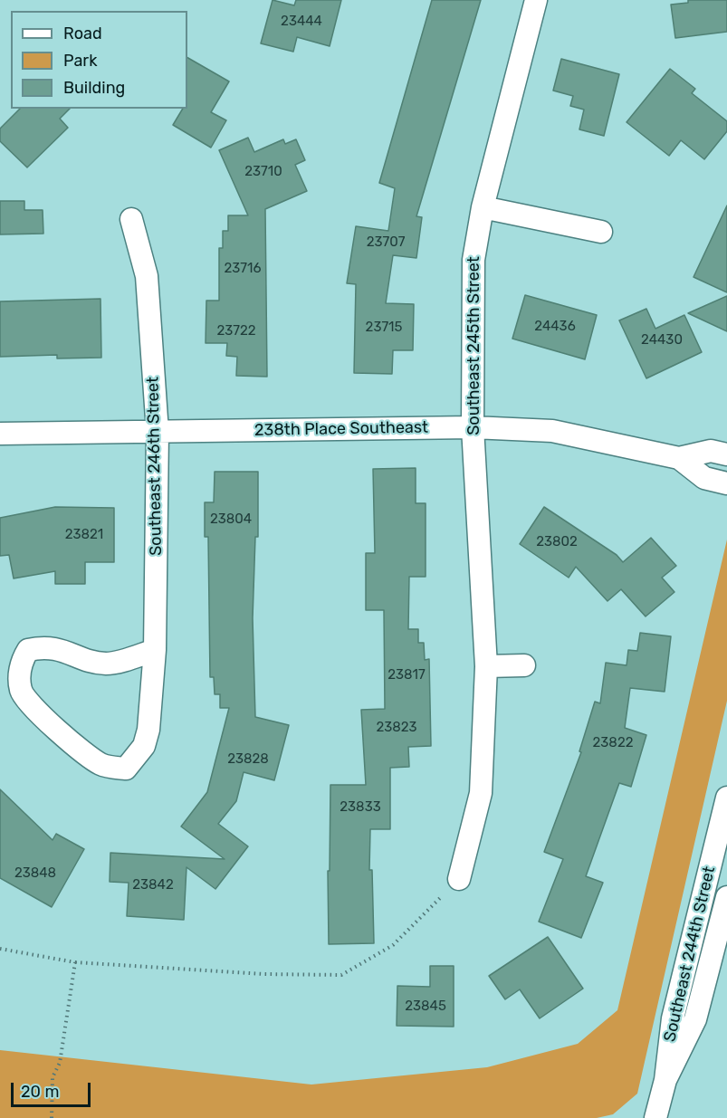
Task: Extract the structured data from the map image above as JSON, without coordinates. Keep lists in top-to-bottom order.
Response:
{
  "streets": {
    "street": [
      "Southeast 245th Street",
      "238th Place Southeast",
      "Southeast 246th Street",
      "Southeast 244th Street"
    ]
  },
  "crossings": [
    ["Southeast 245th Street", "238th Place Southeast"],
    ["238th Place Southeast", "Southeast 246th Street"]
  ],
  "house_numbers": [
    "23444",
    "23710",
    "23707",
    "23716",
    "24436",
    "23715",
    "23722",
    "24430",
    "23804",
    "23821",
    "23802",
    "23817",
    "23823",
    "23822",
    "23828",
    "23833",
    "23848",
    "23842",
    "23845"
  ],
  "legend": ["Road", "Park", "Building"],
  "scale_bar": "20 m"
}
